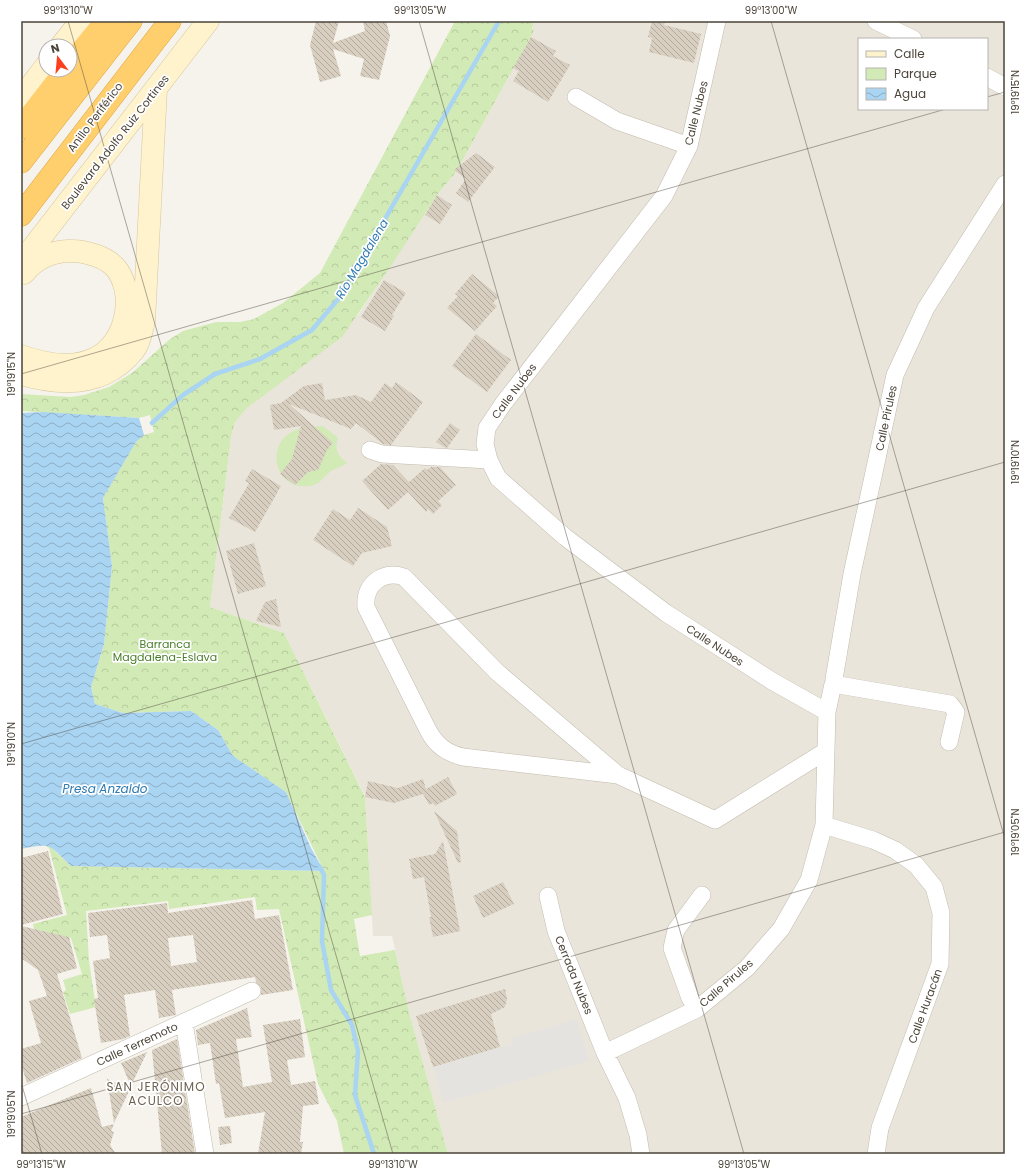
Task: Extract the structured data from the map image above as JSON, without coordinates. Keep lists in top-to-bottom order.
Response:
{
  "streets": {
    "highway": ["Anillo Periférico"],
    "main road": ["Boulevard Adolfo Ruiz Cortines"],
    "street": [
      "Calle Nubes",
      "Calle Pirules",
      "Cerrada Nubes",
      "Calle Huracán",
      "Calle Terremoto"
    ]
  },
  "crossings": [
    ["Calle Nubes", "Calle Pirules"],
    ["Calle Pirules", "Cerrada Nubes"],
    ["Calle Pirules", "Calle Huracán"]
  ],
  "districts": ["SAN JERÓNIMO ACULCO"],
  "water": ["Río Magdalena", "Presa Anzaldo"],
  "parks": ["Barranca Magdalena-Eslava"],
  "legend": ["Calle", "Parque", "Agua"],
  "north": "top",
  "coordinates": [
    "99°13'10\"W",
    "99°13'05\"W",
    "99°13'00\"W",
    "19°19'15\"N",
    "19°19'10\"N",
    "19°19'05\"N",
    "99°13'15\"W"
  ]
}
